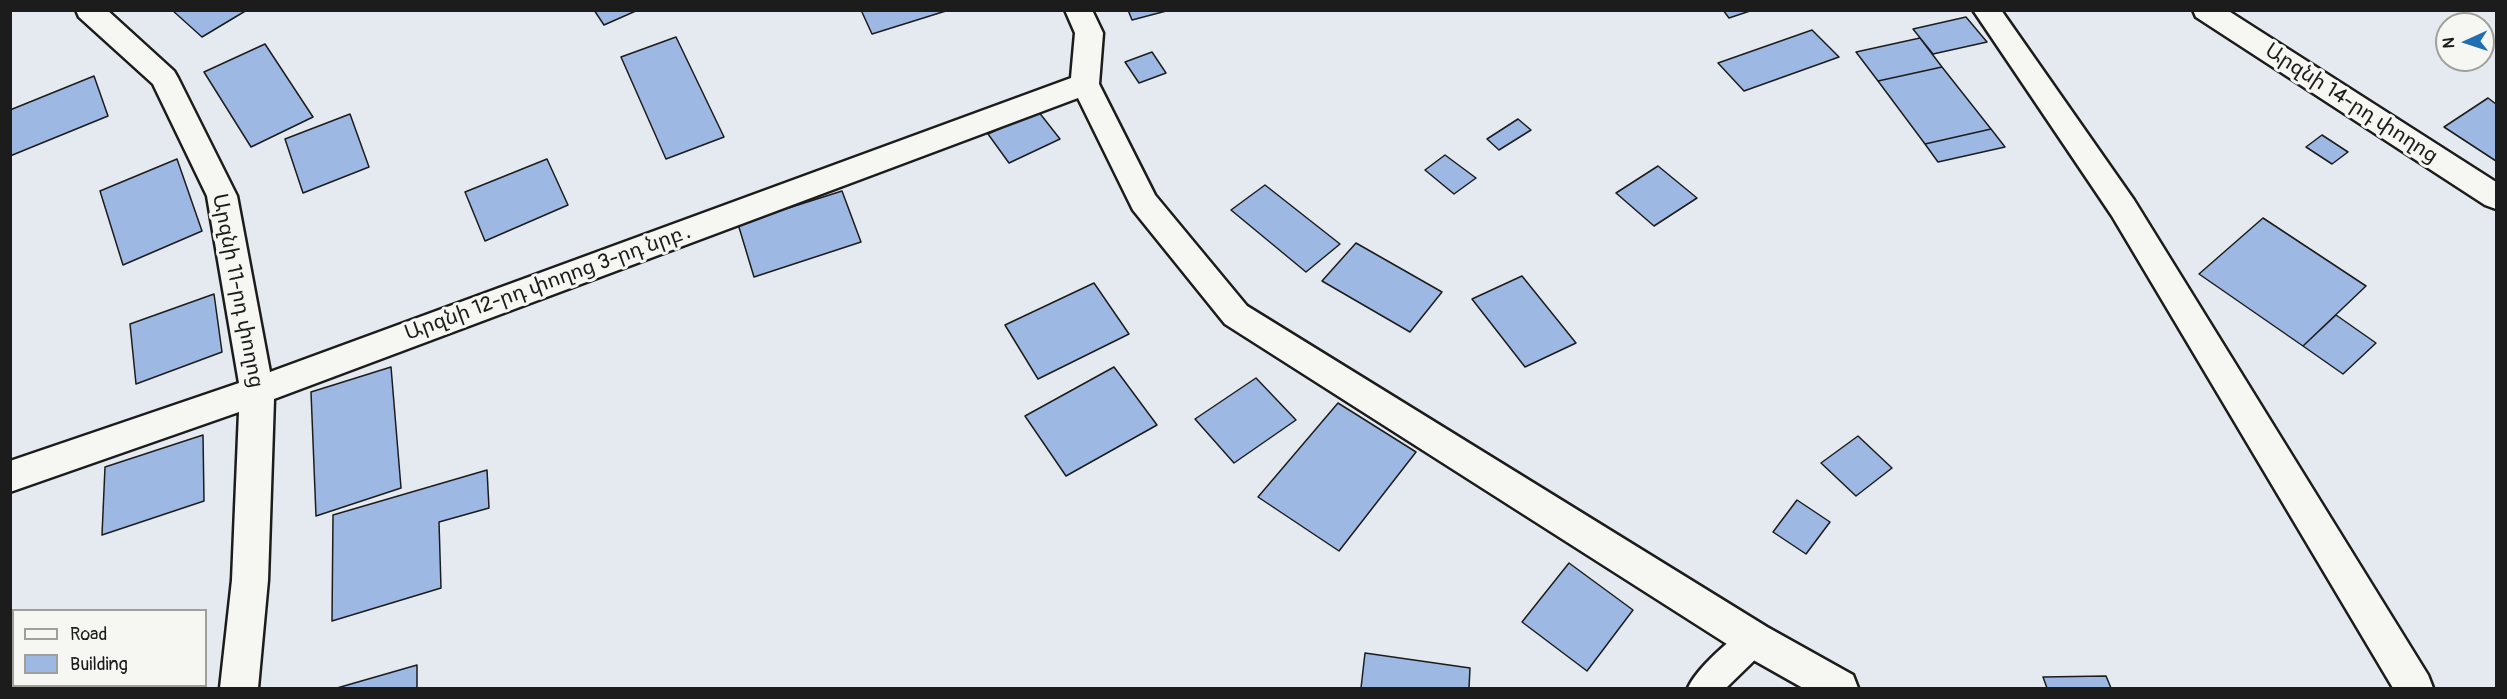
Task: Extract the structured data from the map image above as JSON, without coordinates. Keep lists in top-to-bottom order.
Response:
{
  "streets": {
    "street": ["Արզնի 14-րդ փողոց", "Արզնի 12-րդ փողոց 3-րդ նրբ․", "Արզնի 11-րդ փողոց"]
  },
  "crossings": [
    ["Արզնի 12-րդ փողոց 3-րդ նրբ․", "Արզնի 11-րդ փողոց"]
  ],
  "legend": ["Road", "Building"],
  "north": "left"
}
